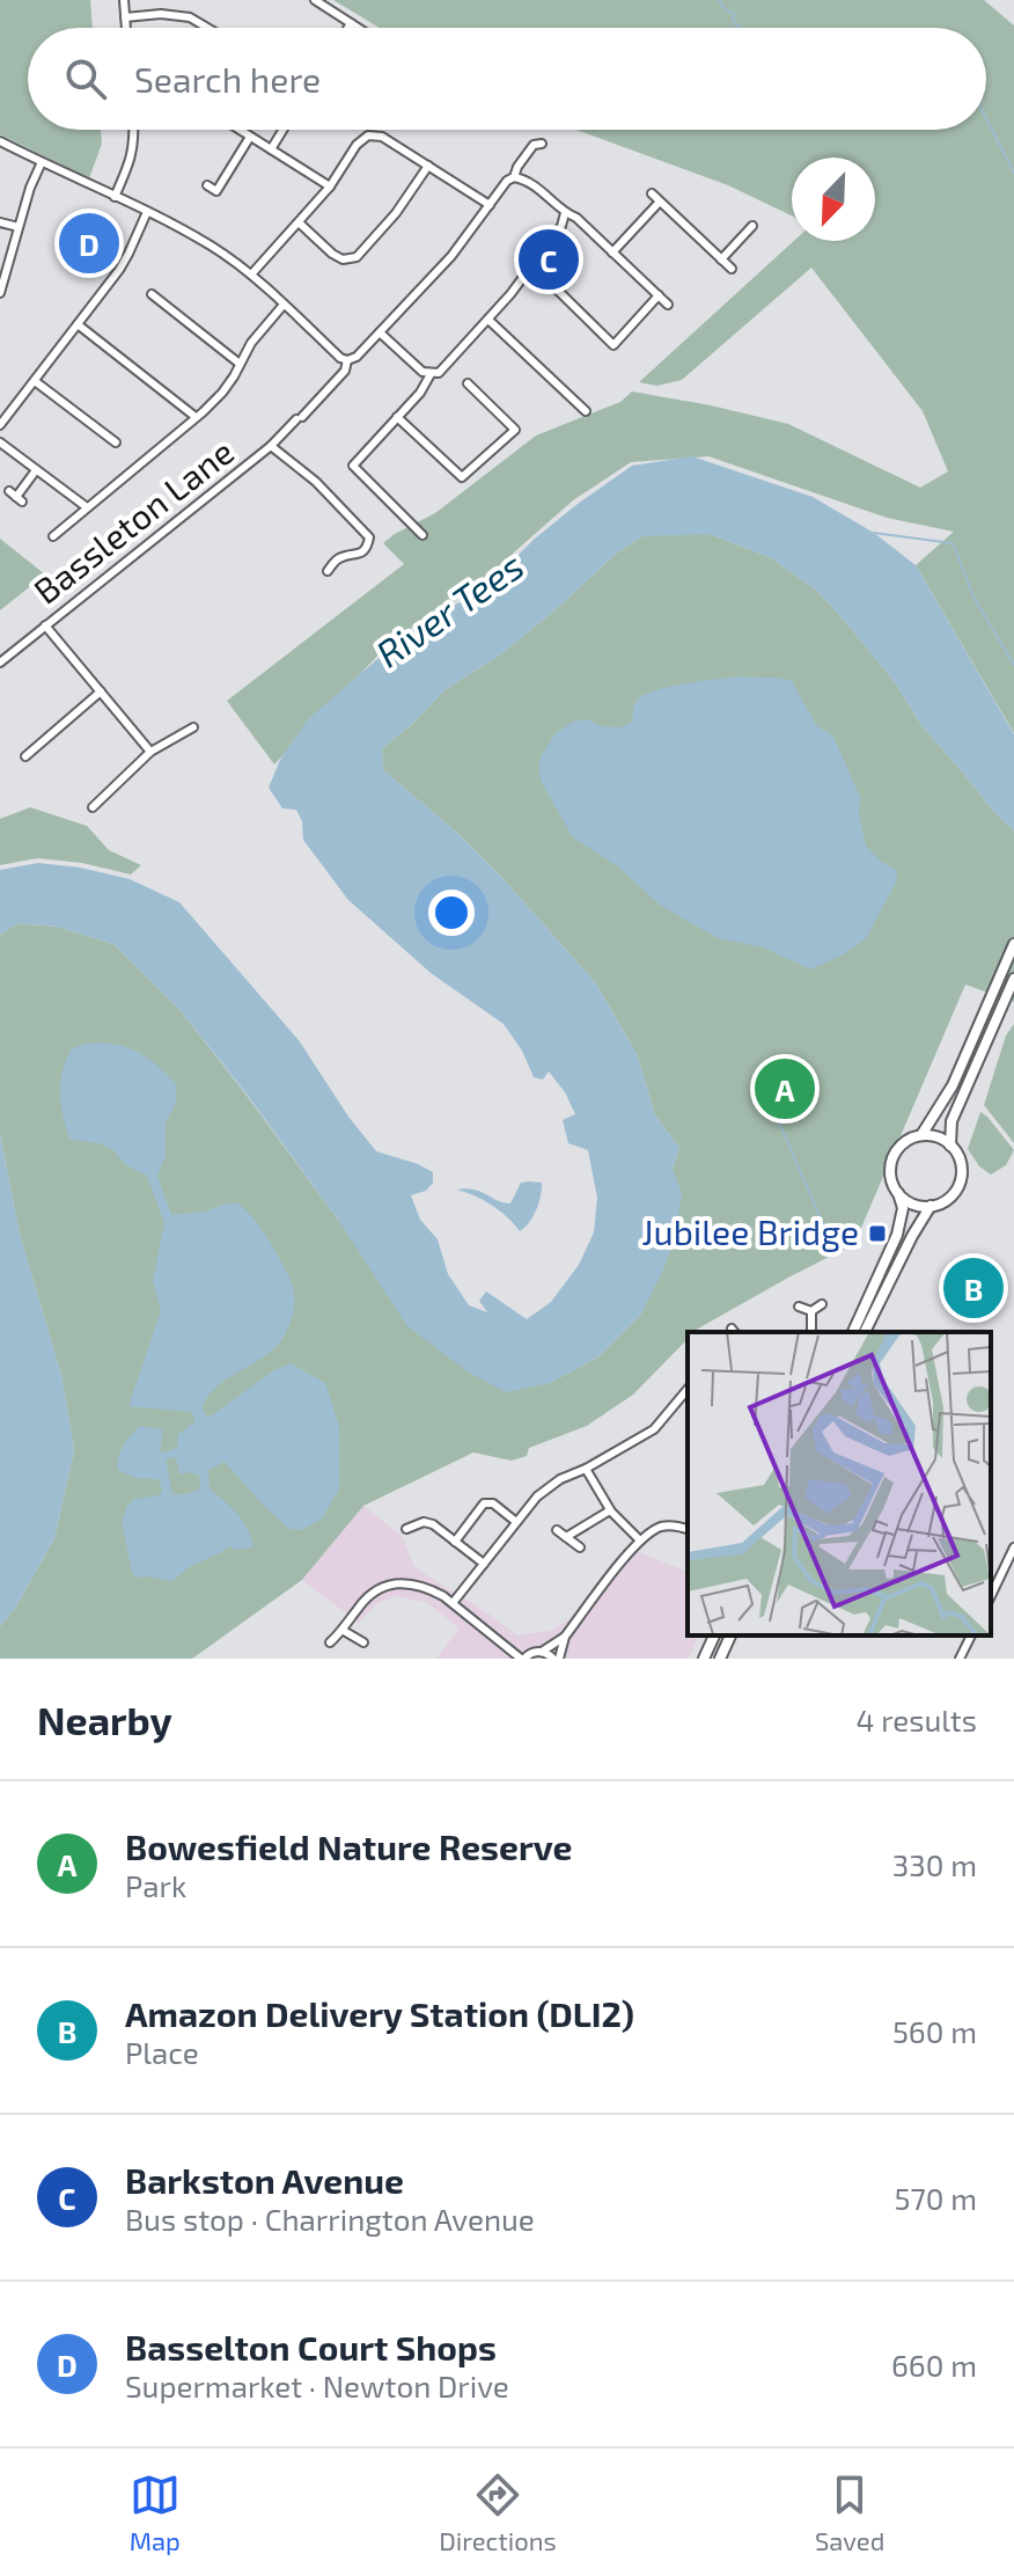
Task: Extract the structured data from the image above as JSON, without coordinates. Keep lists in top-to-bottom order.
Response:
{
  "streets": {
    "street": ["Bassleton Lane"]
  },
  "water": ["River Tees"],
  "places": {
    "transit": ["Jubilee Bridge"]
  },
  "north": "bottom left",
  "page": {
    "search": "Search here",
    "pins": [
      "D",
      "C",
      "A",
      "B"
    ],
    "heading": ["Nearby", "4 results"],
    "list": [
      {
        "mark": "A",
        "name": "Bowesfield Nature Reserve",
        "note": "Park",
        "value": "330 m"
      },
      {
        "mark": "B",
        "name": "Amazon Delivery Station (DLI2)",
        "note": "Place",
        "value": "560 m"
      },
      {
        "mark": "C",
        "name": "Barkston Avenue",
        "note": "Bus stop · Charrington Avenue",
        "value": "570 m"
      },
      {
        "mark": "D",
        "name": "Basselton Court Shops",
        "note": "Supermarket · Newton Drive",
        "value": "660 m"
      }
    ],
    "nav": ["Map", "Directions", "Saved"]
  }
}
